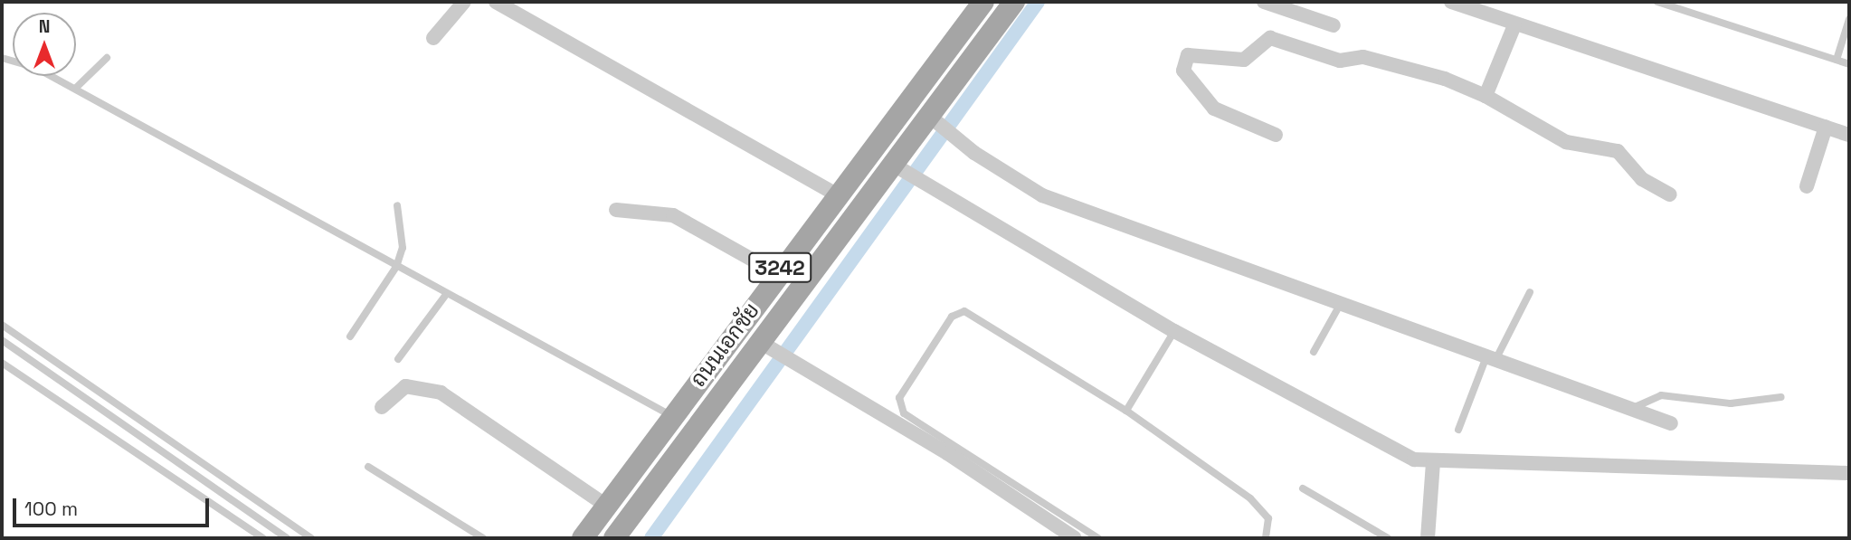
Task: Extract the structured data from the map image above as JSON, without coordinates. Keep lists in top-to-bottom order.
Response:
{
  "streets": {
    "main road": ["3242", "ถนนเอกชัย"]
  },
  "scale_bar": "100 m",
  "north": "top"
}
